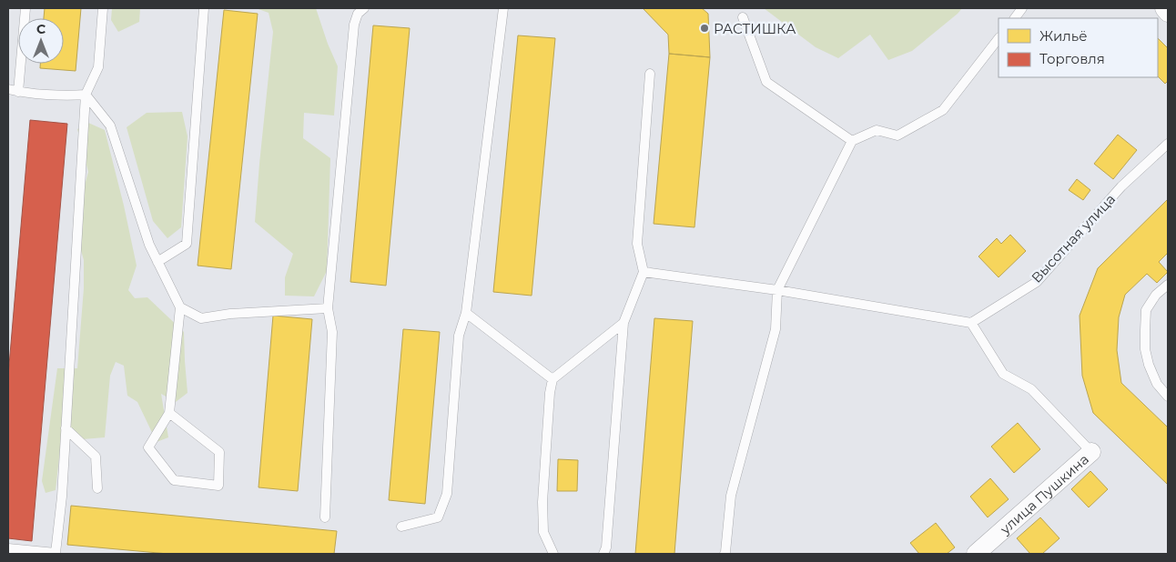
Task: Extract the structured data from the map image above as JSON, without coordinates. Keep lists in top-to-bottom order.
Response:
{
  "streets": {
    "street": ["улица Пушкина"],
    "lane": ["Высотная улица"]
  },
  "places": ["РАСТИШКА"],
  "legend": ["Жильё", "Торговля"],
  "north": "top"
}
